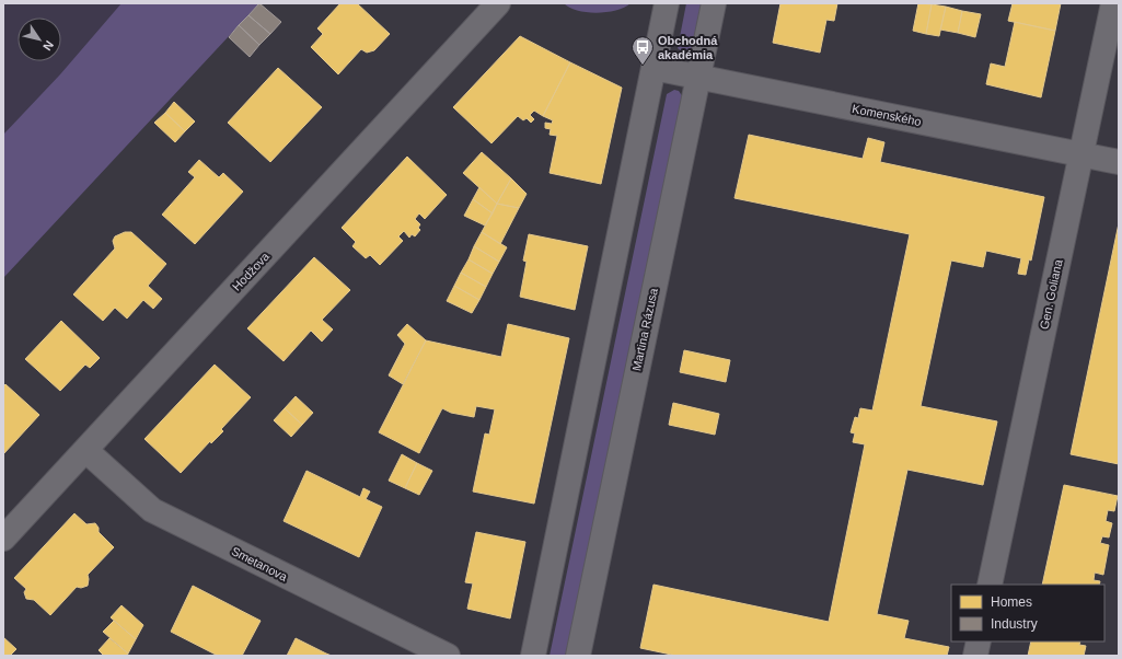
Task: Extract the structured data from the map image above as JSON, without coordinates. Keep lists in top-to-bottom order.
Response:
{
  "streets": {
    "street": [
      "Komenského",
      "Hodžova",
      "Gen. Goliana",
      "Martina Rázusa",
      "Smetanova"
    ]
  },
  "crossings": [
    ["Komenského", "Gen. Goliana"],
    ["Komenského", "Martina Rázusa"],
    ["Hodžova", "Smetanova"]
  ],
  "places": {
    "bus stop": ["Obchodná akadémia"]
  },
  "legend": ["Homes", "Industry"],
  "north": "bottom right"
}
